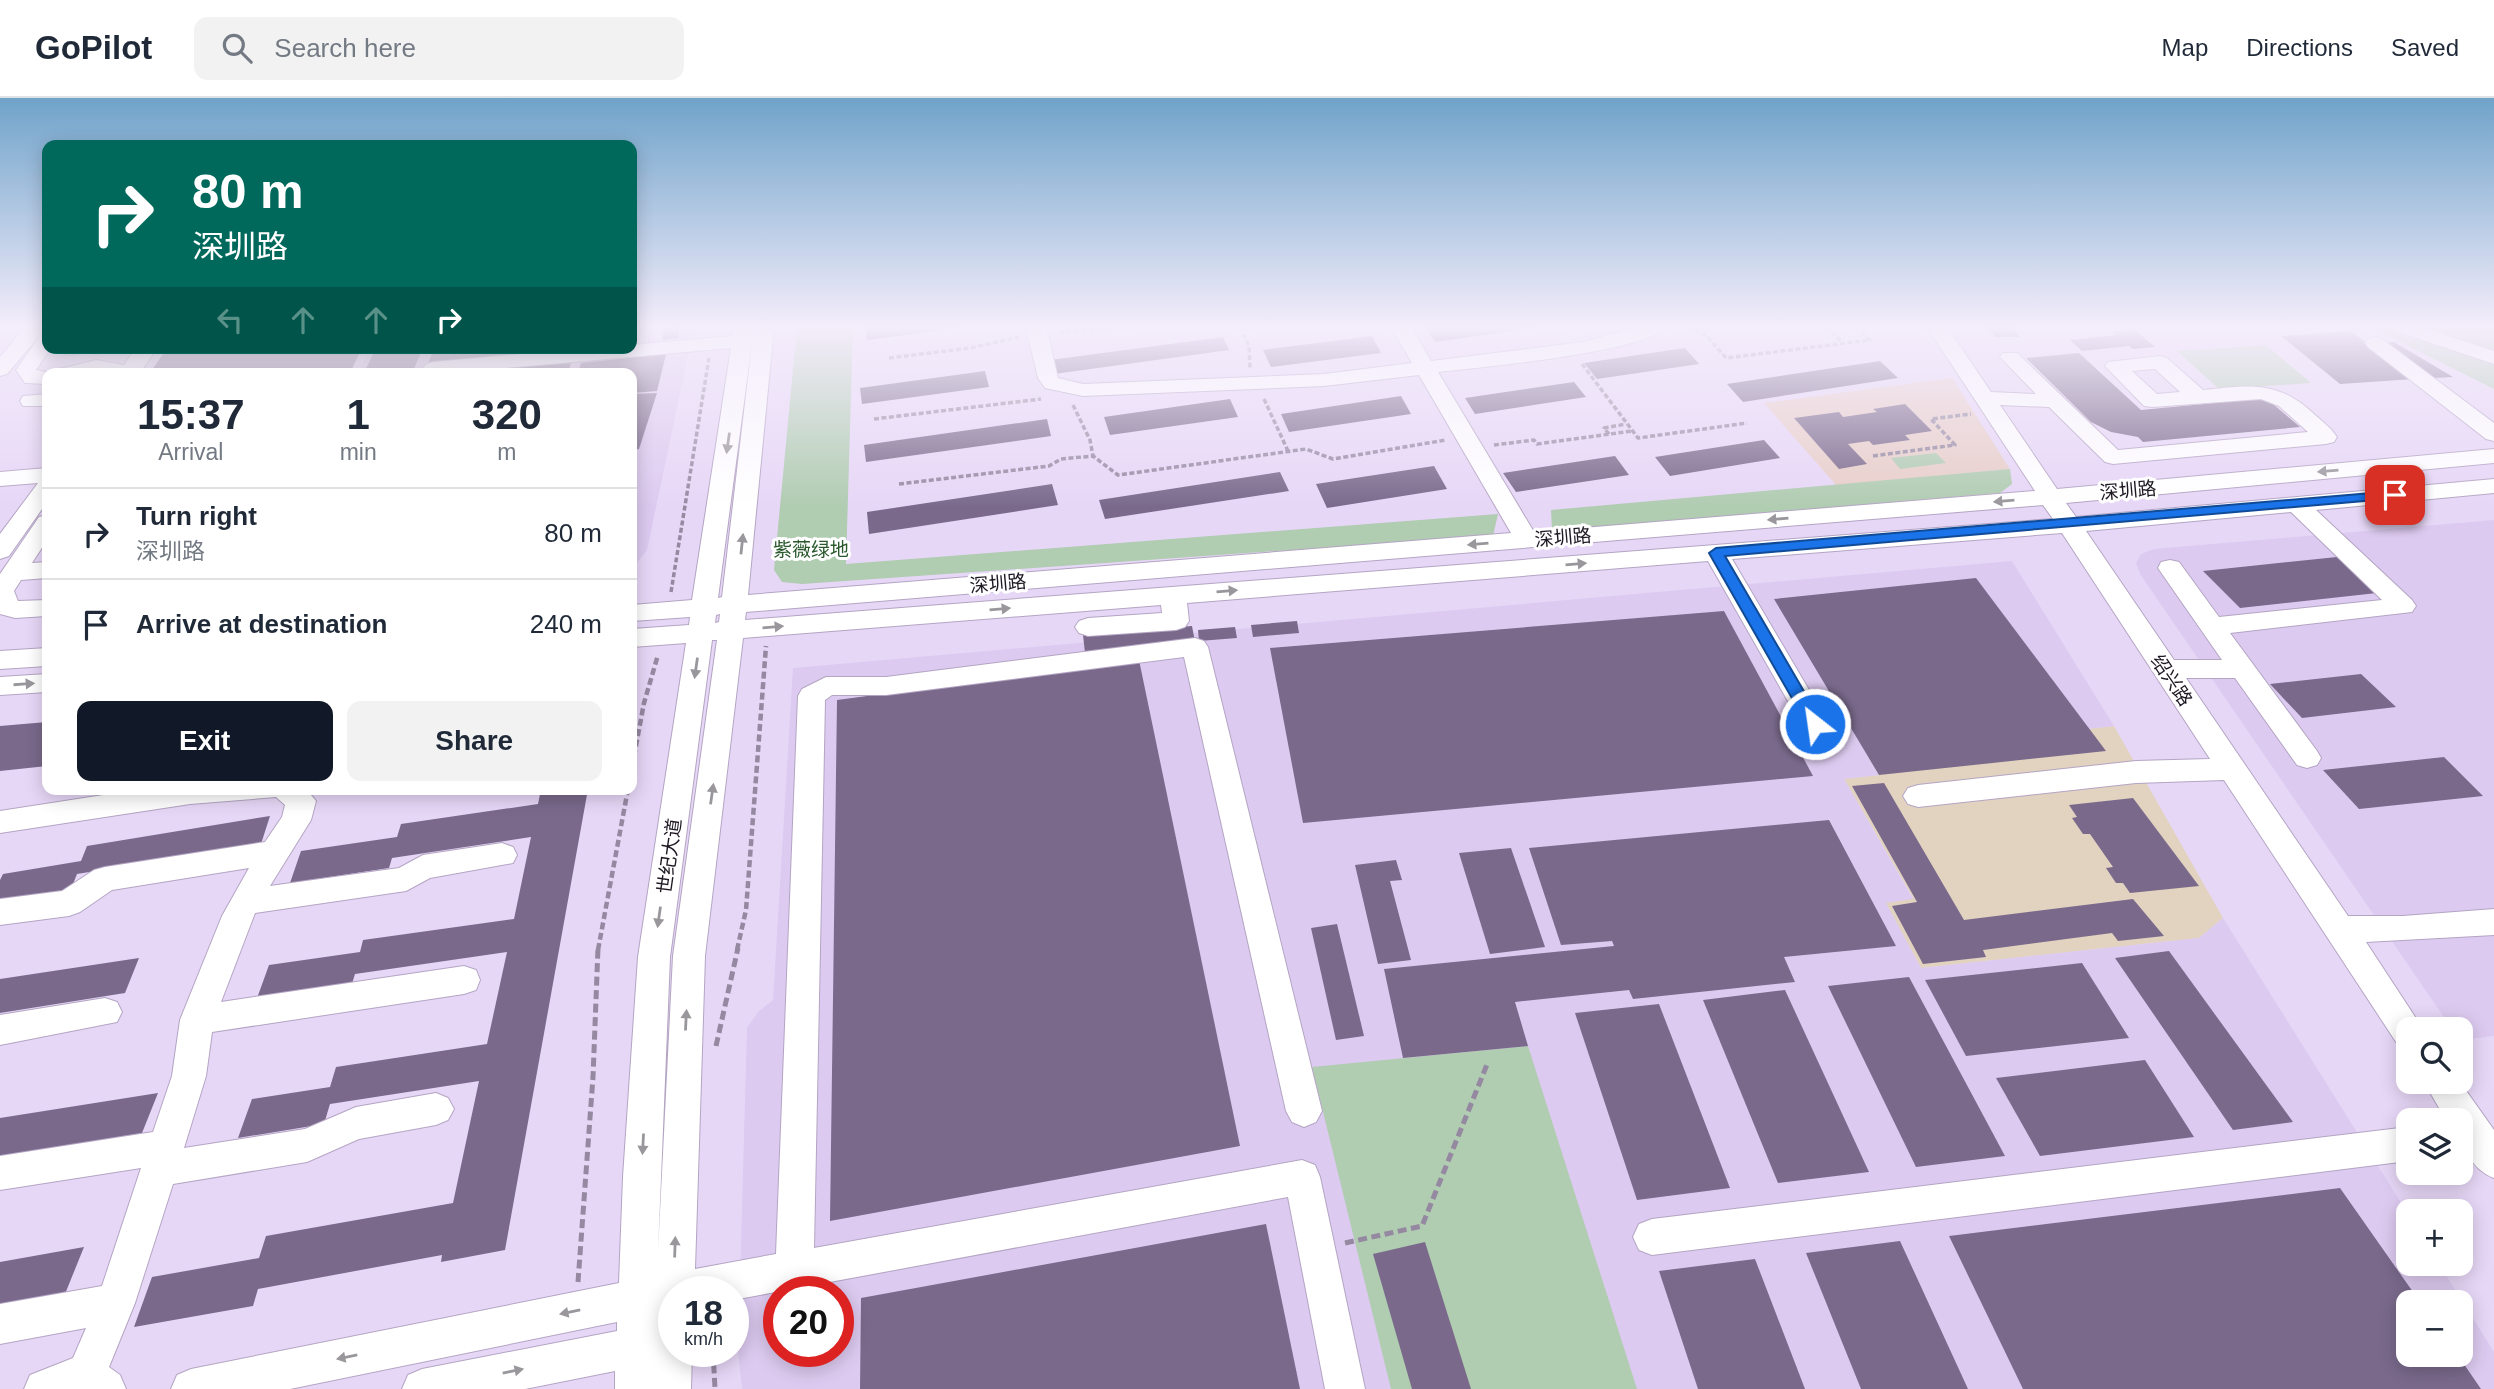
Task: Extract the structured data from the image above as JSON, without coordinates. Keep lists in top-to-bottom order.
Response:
{
  "streets": {
    "street": ["深圳路", "绍兴路", "世纪大道"]
  },
  "crossings": [
    ["深圳路", "绍兴路"],
    ["深圳路", "世纪大道"]
  ],
  "parks": ["紫薇绿地"],
  "page": {
    "header": "GoPilot",
    "search": "Search here",
    "nav": ["Map", "Directions", "Saved"],
    "turn": ["80 m", "深圳路"],
    "eta": [
      "15:37",
      "Arrival",
      "1",
      "min",
      "320",
      "m"
    ],
    "list": [
      {
        "name": "Turn right",
        "note": "深圳路",
        "value": "80 m"
      },
      {
        "name": "Arrive at destination",
        "value": "240 m"
      }
    ],
    "buttons": ["Exit", "Share"],
    "map_buttons": ["+", "−"],
    "speed": "18 km/h",
    "limit": "20"
  }
}
